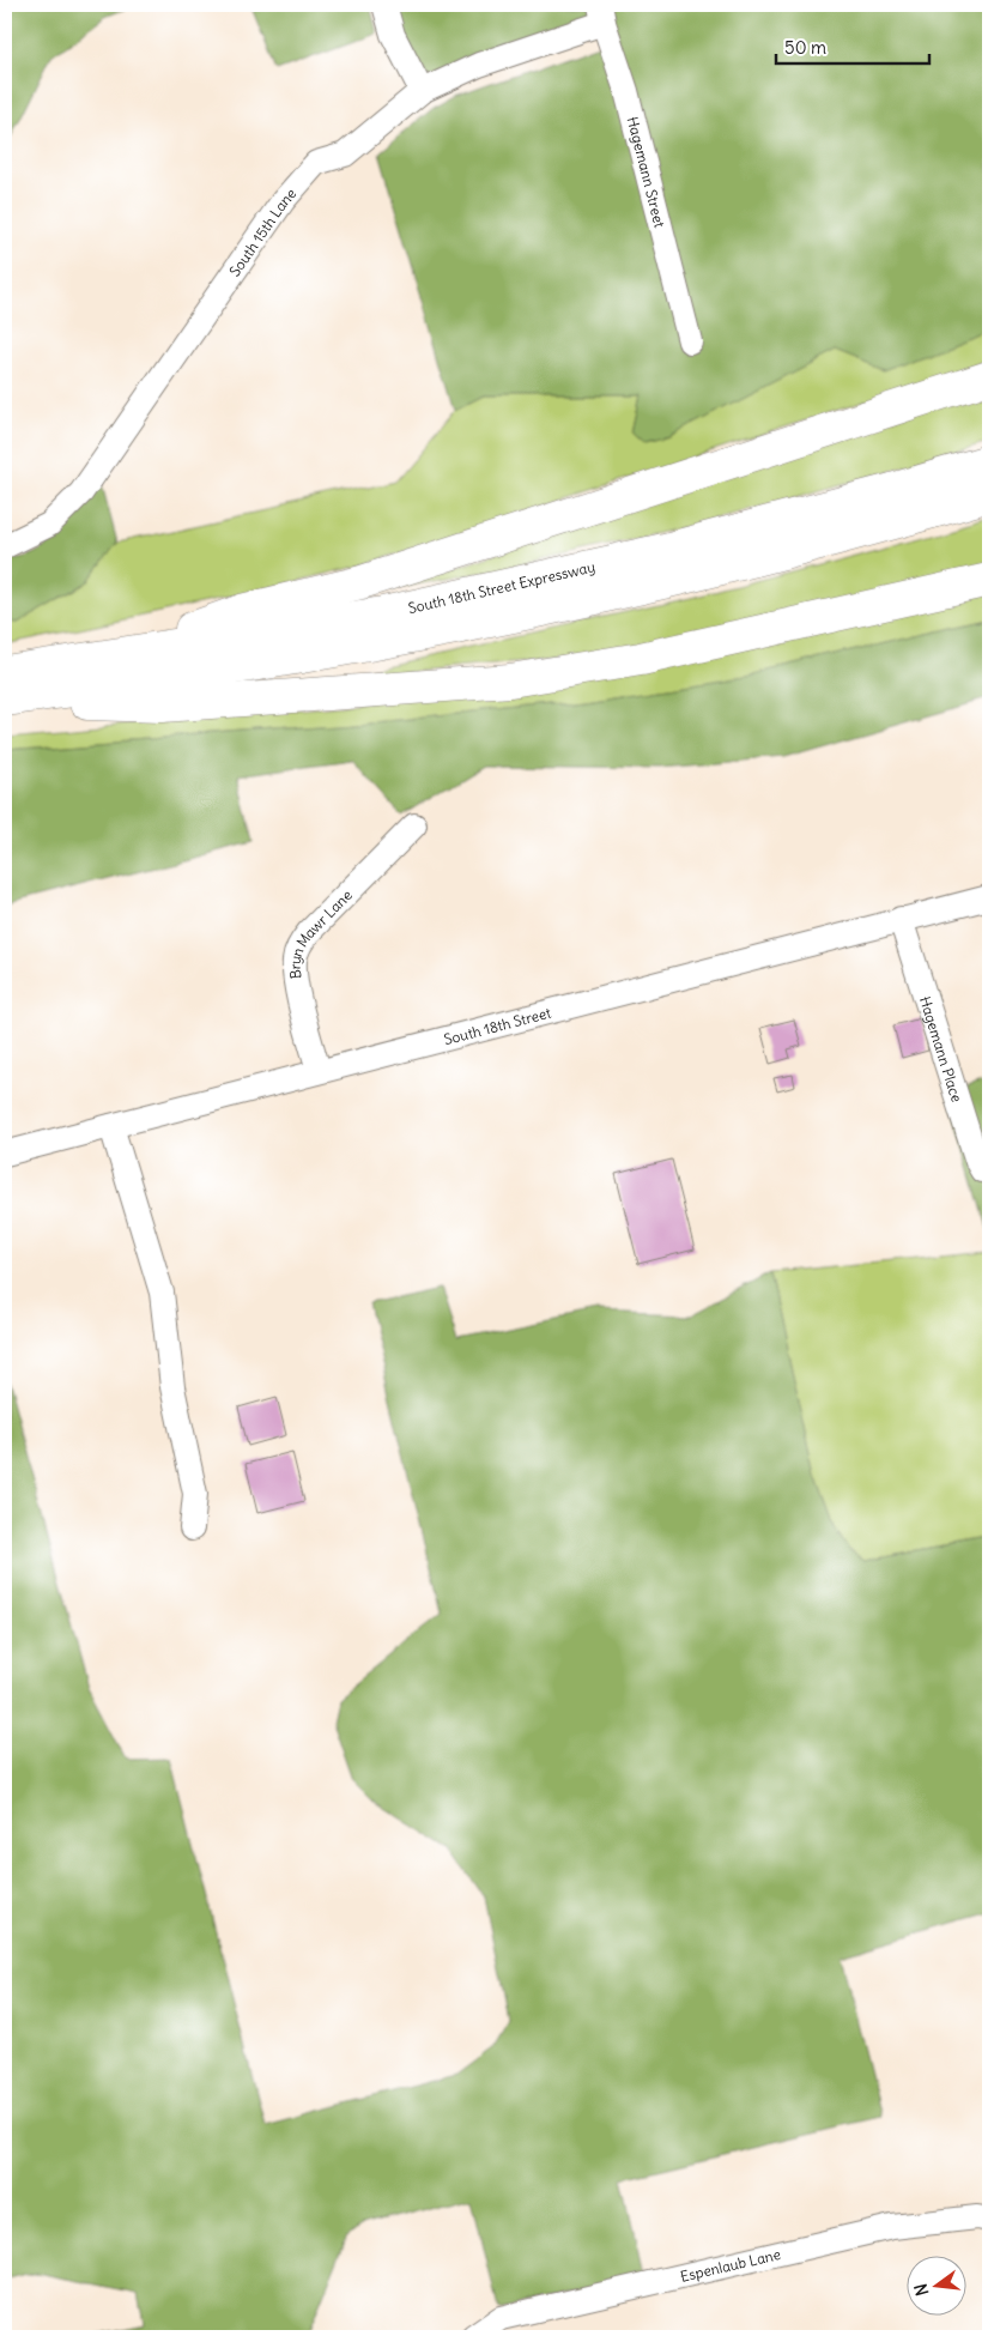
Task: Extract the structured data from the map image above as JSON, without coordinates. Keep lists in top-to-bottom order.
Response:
{
  "streets": {
    "highway": ["South 18th Street Expressway"],
    "street": [
      "Hagemann Street",
      "South 15th Lane",
      "Bryn Mawr Lane",
      "South 18th Street",
      "Hagemann Place",
      "Espenlaub Lane"
    ]
  },
  "crossings": [
    ["Hagemann Street", "South 15th Lane"],
    ["Bryn Mawr Lane", "South 18th Street"],
    ["South 18th Street", "Hagemann Place"]
  ],
  "scale_bar": "50 m",
  "north": "left"
}
